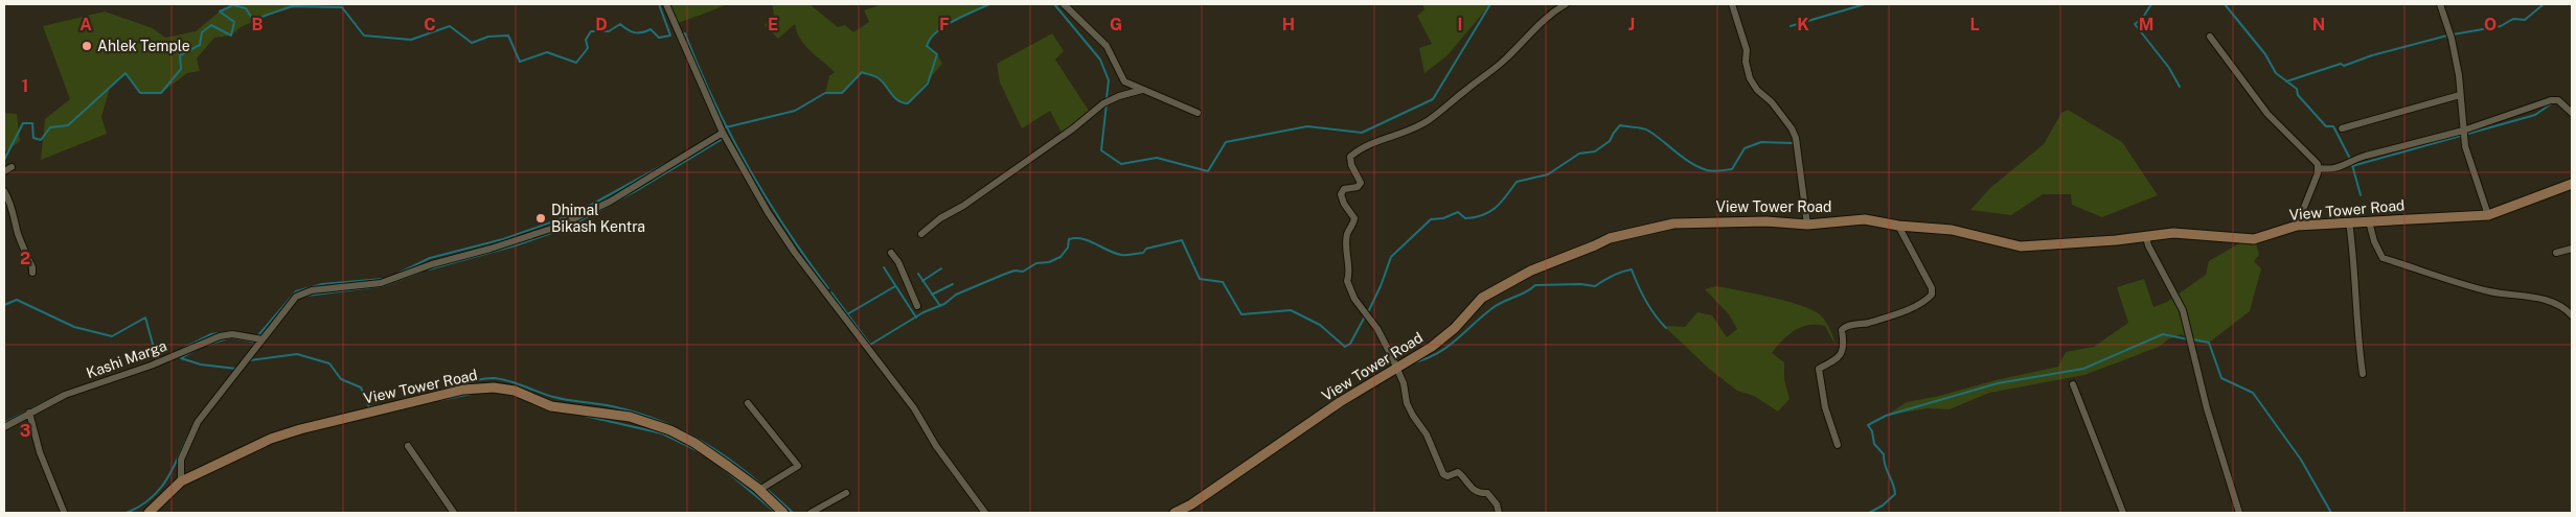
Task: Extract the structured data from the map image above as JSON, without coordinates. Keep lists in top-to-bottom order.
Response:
{
  "streets": {
    "street": ["View Tower Road", "Kashi Marga"]
  },
  "places": ["Ahlek Temple", "Dhimal Bikash Kentra"],
  "grid": {
    "columns": [
      "A",
      "B",
      "C",
      "D",
      "E",
      "F",
      "G",
      "H",
      "I",
      "J",
      "K",
      "L",
      "M",
      "N",
      "O"
    ],
    "rows": ["1", "2", "3"]
  }
}
